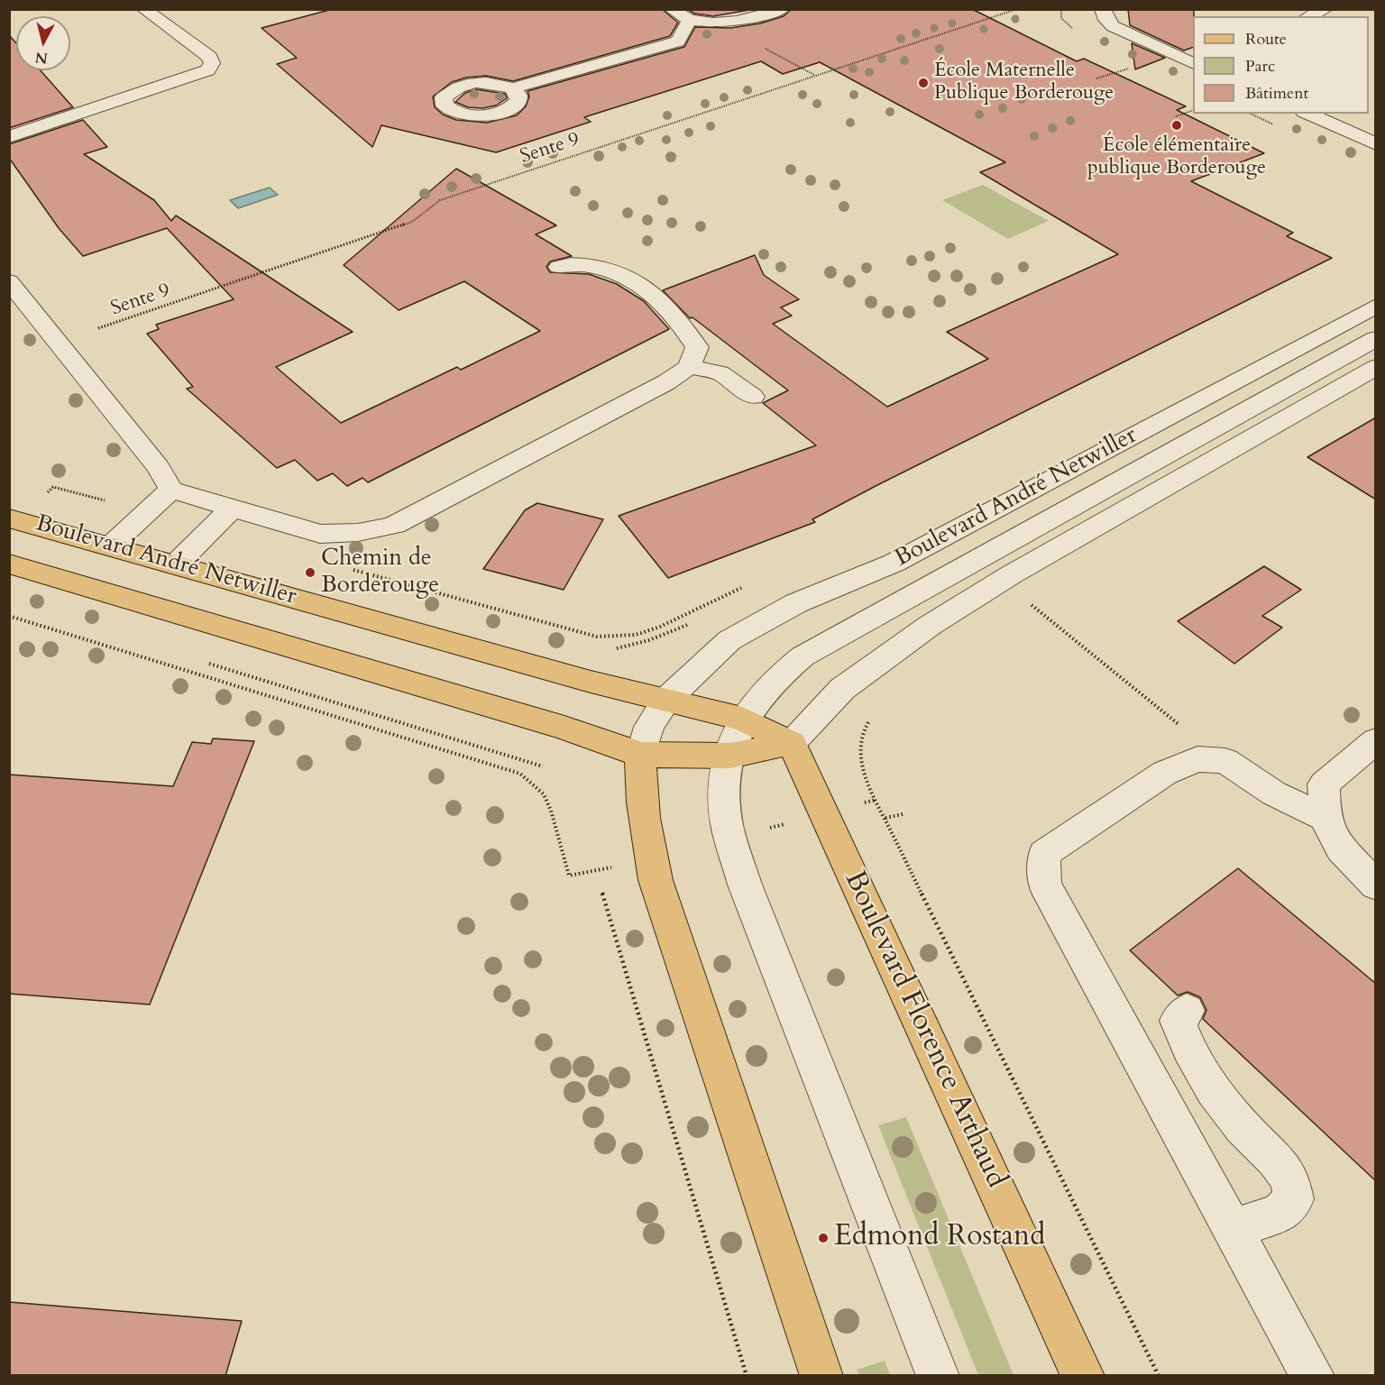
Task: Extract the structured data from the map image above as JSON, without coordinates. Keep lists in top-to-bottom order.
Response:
{
  "streets": {
    "main road": ["Boulevard André Netwiller", "Boulevard Florence Arthaud"],
    "path": ["Sente 9"]
  },
  "crossings": [
    ["Boulevard André Netwiller", "Boulevard Florence Arthaud"]
  ],
  "places": [
    "École Maternelle Publique Borderouge",
    "École élémentaire publique Borderouge",
    "Chemin de Borderouge",
    "Edmond Rostand"
  ],
  "legend": ["Route", "Parc", "Bâtiment"],
  "north": "bottom"
}
